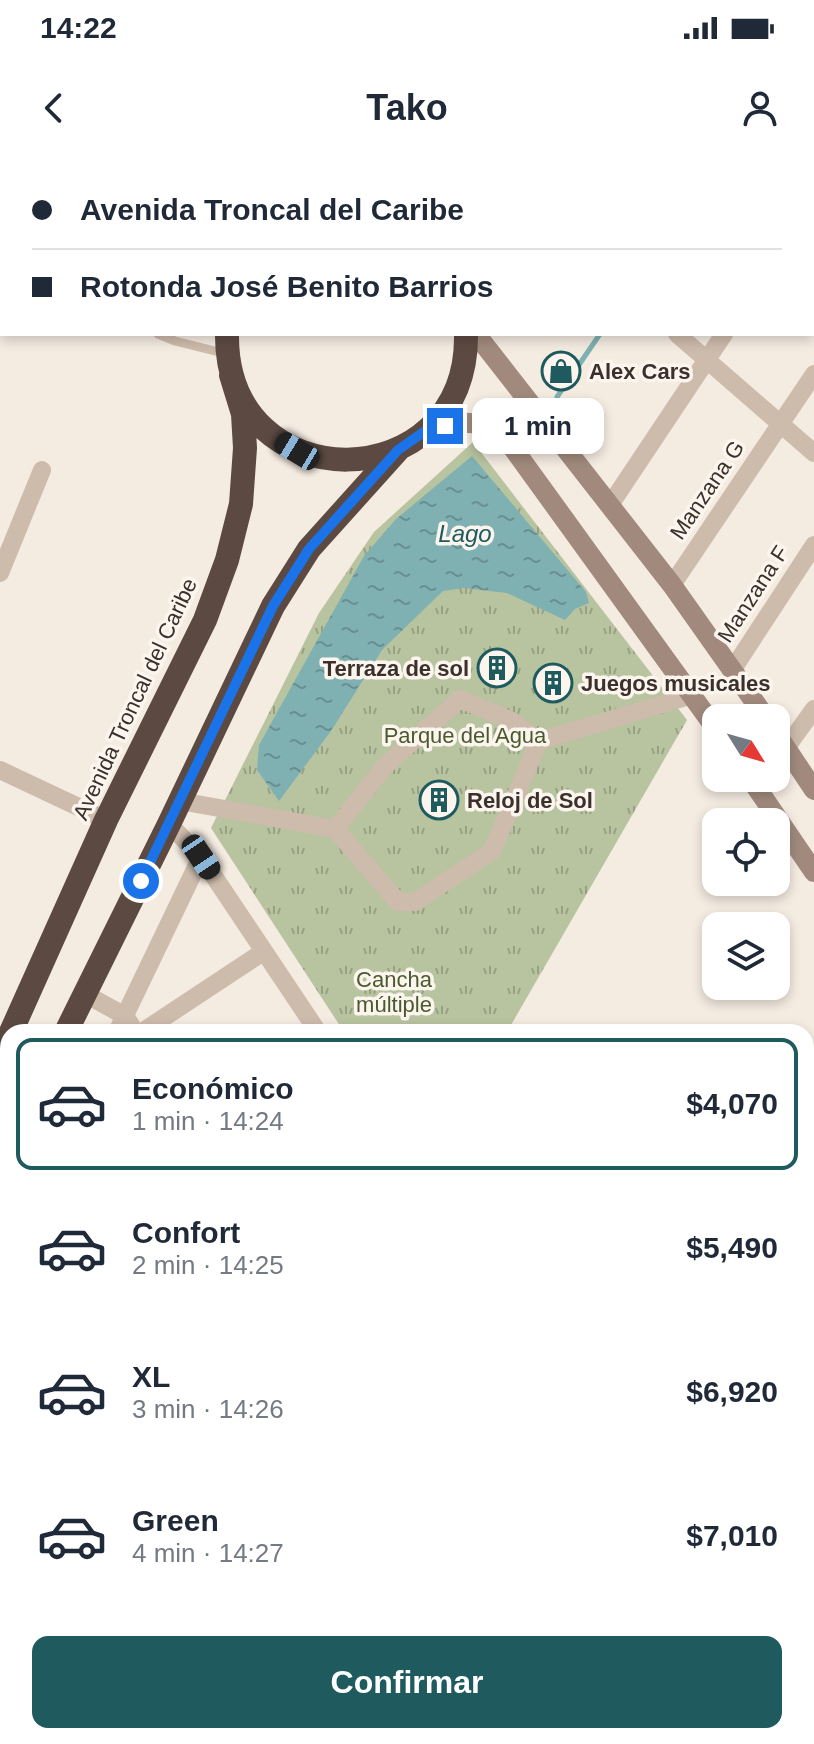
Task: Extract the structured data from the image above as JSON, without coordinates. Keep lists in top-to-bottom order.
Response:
{
  "streets": {
    "highway": ["Avenida Troncal del Caribe"],
    "street": ["Manzana G", "Manzana F"]
  },
  "water": ["Lago"],
  "parks": ["Parque del Agua", "Cancha múltiple"],
  "places": {
    "shop": ["Alex Cars"],
    "building": ["Terraza de sol", "Juegos musicales", "Reloj de Sol"]
  },
  "north": "bottom right",
  "page": {
    "status": "14:22",
    "header": "Tako",
    "banner": ["Avenida Troncal del Caribe", "Rotonda José Benito Barrios"],
    "bubble": "1 min",
    "list": [
      {
        "name": "Económico",
        "note": "1 min · 14:24",
        "value": "$4,070"
      },
      {
        "name": "Confort",
        "note": "2 min · 14:25",
        "value": "$5,490"
      },
      {
        "name": "XL",
        "note": "3 min · 14:26",
        "value": "$6,920"
      },
      {
        "name": "Green",
        "note": "4 min · 14:27",
        "value": "$7,010"
      }
    ],
    "buttons": "Confirmar"
  }
}
